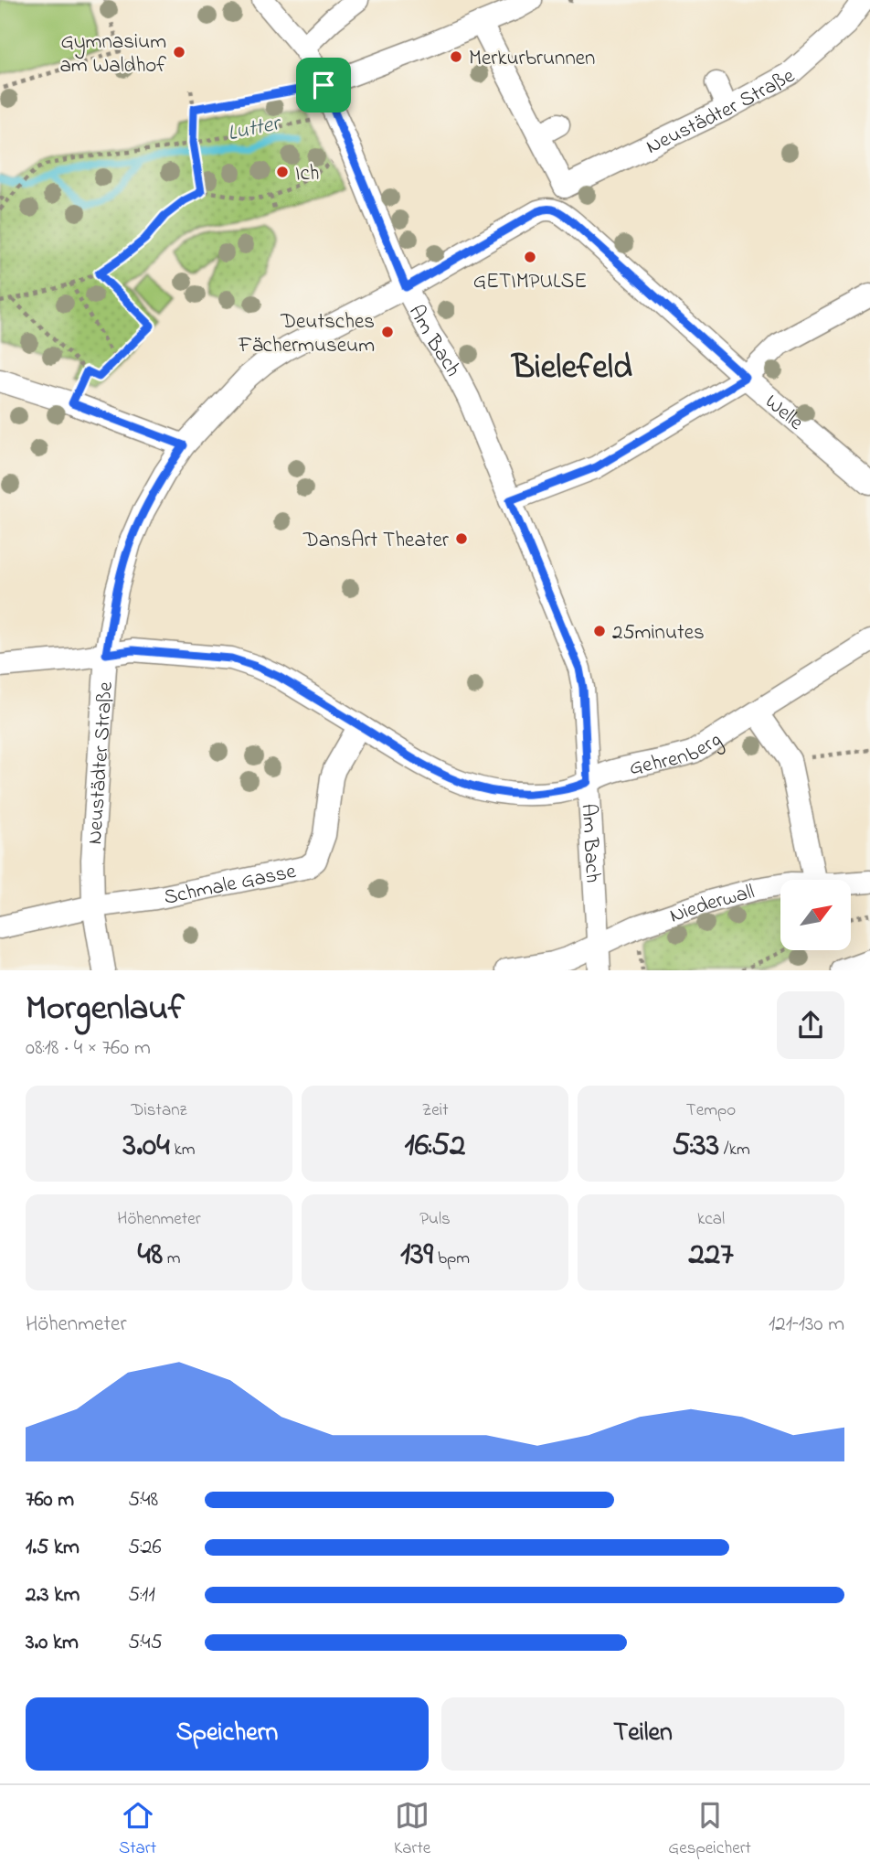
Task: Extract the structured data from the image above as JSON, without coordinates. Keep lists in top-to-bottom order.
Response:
{
  "streets": {
    "street": [
      "Neustädter Straße",
      "Am Bach",
      "Welle",
      "Gehrenberg",
      "Schmale Gasse",
      "Niederwall"
    ]
  },
  "crossings": [
    ["Neustädter Straße", "Am Bach"],
    ["Neustädter Straße", "Welle"],
    ["Neustädter Straße", "Gehrenberg"],
    ["Neustädter Straße", "Schmale Gasse"],
    ["Am Bach", "Gehrenberg"],
    ["Am Bach", "Niederwall"],
    ["Gehrenberg", "Schmale Gasse"]
  ],
  "districts": ["Bielefeld"],
  "water": ["Lutter"],
  "places": [
    "Gymnasium am Waldhof",
    "Merkurbrunnen",
    "Ich",
    "GETIMPULSE",
    "Deutsches Fächermuseum",
    "DansArt Theater",
    "25minutes"
  ],
  "north": "top right",
  "page": {
    "heading": ["Morgenlauf", "08:18 · 4 × 760 m"],
    "stats": [
      ["Distanz", "3.04 km"],
      ["Zeit", "16:52"],
      ["Tempo", "5:33 /km"],
      ["Höhenmeter", "48 m"],
      ["Puls", "139 bpm"],
      ["kcal", "227"]
    ],
    "chart": ["Höhenmeter", "121–130 m"],
    "list": [
      {
        "name": "760 m",
        "note": "5:48"
      },
      {
        "name": "1.5 km",
        "note": "5:26"
      },
      {
        "name": "2.3 km",
        "note": "5:11"
      },
      {
        "name": "3.0 km",
        "note": "5:45"
      }
    ],
    "buttons": ["Speichern", "Teilen"],
    "tabs": ["Start", "Karte", "Gespeichert"]
  }
}
